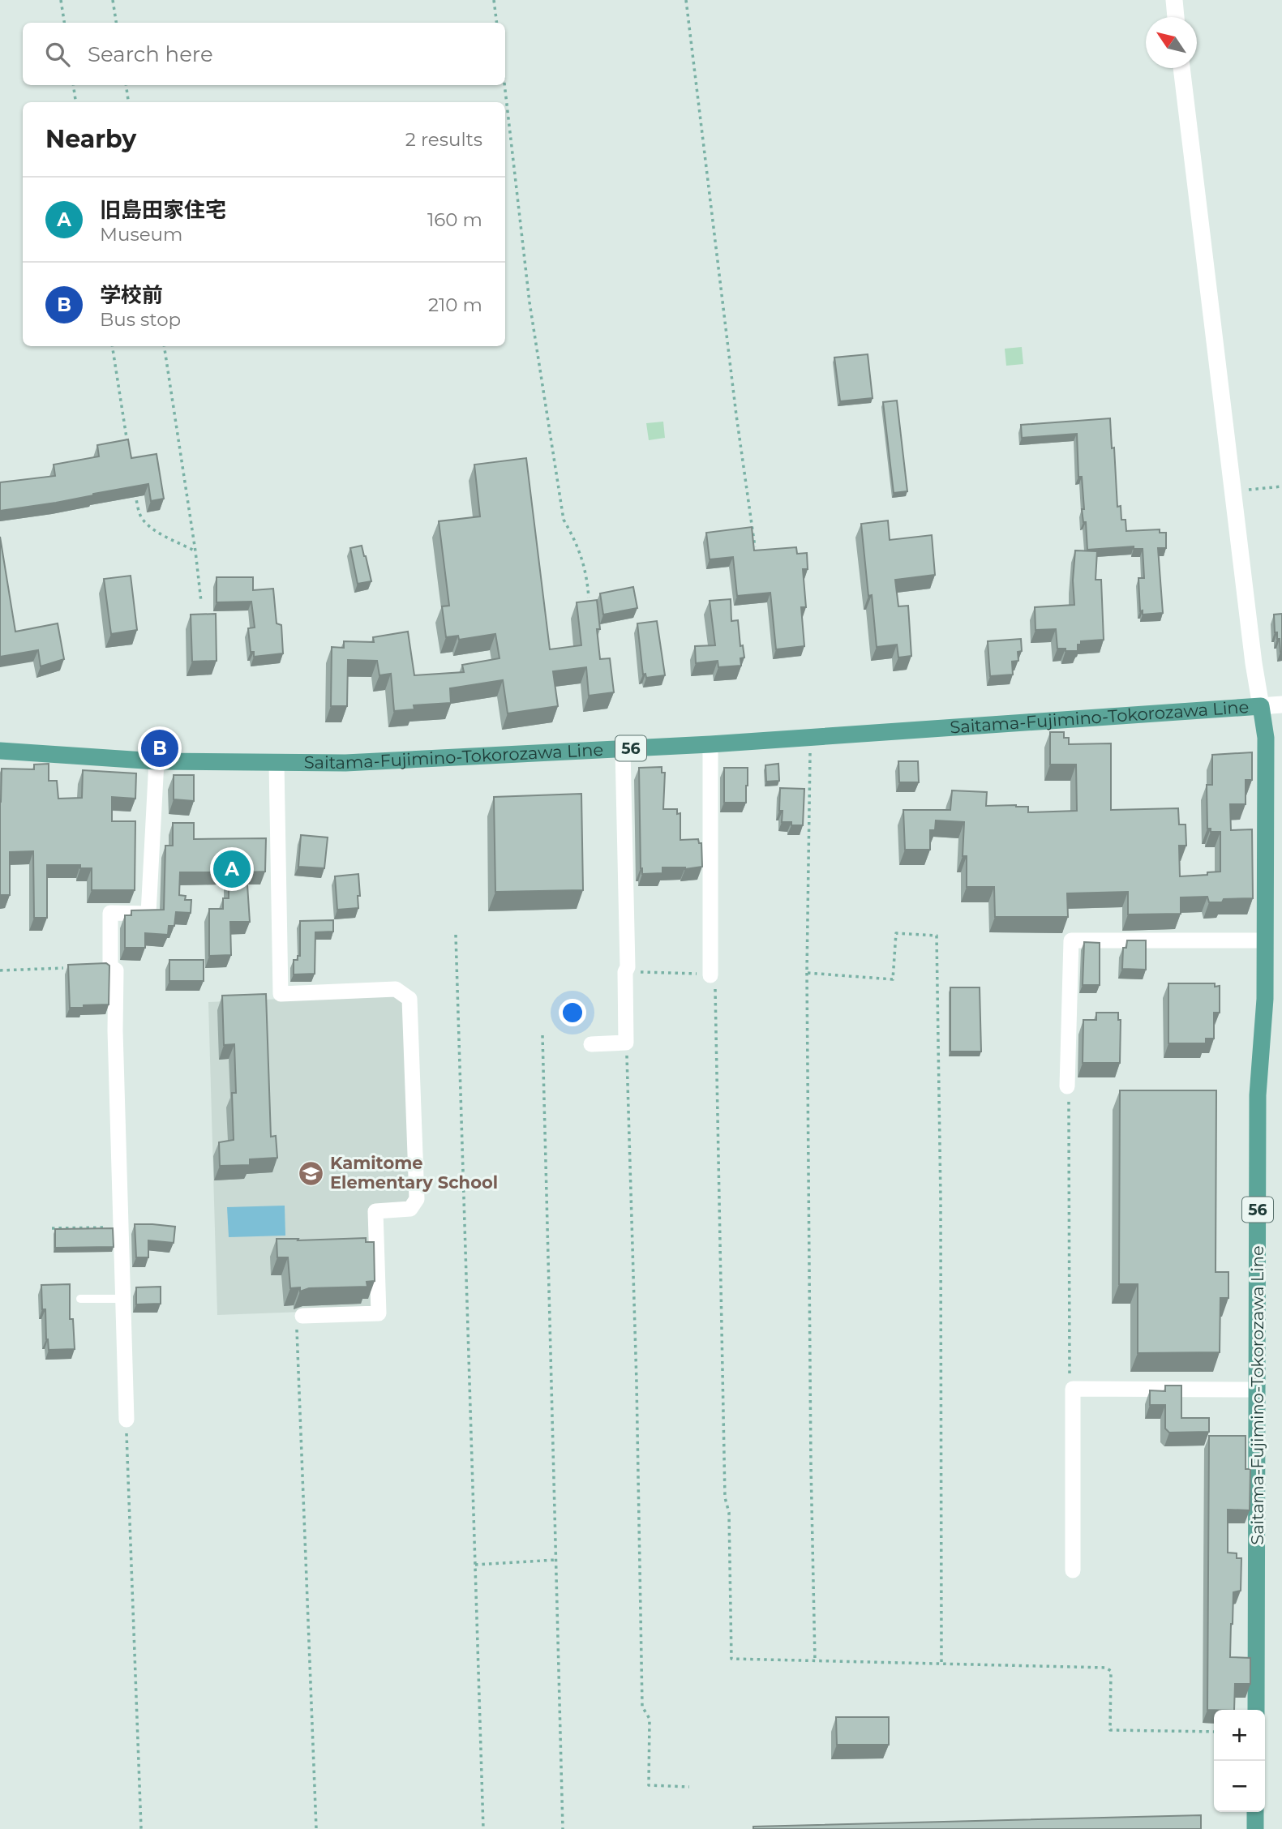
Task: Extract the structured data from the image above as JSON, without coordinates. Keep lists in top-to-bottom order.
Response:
{
  "streets": {
    "main road": ["Saitama-Fujimino-Tokorozawa Line", "56"]
  },
  "places": {
    "school or university": ["Kamitome Elementary School"]
  },
  "north": "top left",
  "page": {
    "search": "Search here",
    "heading": ["Nearby", "2 results"],
    "list": [
      {
        "mark": "A",
        "name": "旧島田家住宅",
        "note": "Museum",
        "value": "160 m"
      },
      {
        "mark": "B",
        "name": "学校前",
        "note": "Bus stop",
        "value": "210 m"
      }
    ],
    "pins": ["B", "A"],
    "map_buttons": ["+", "−"]
  }
}
